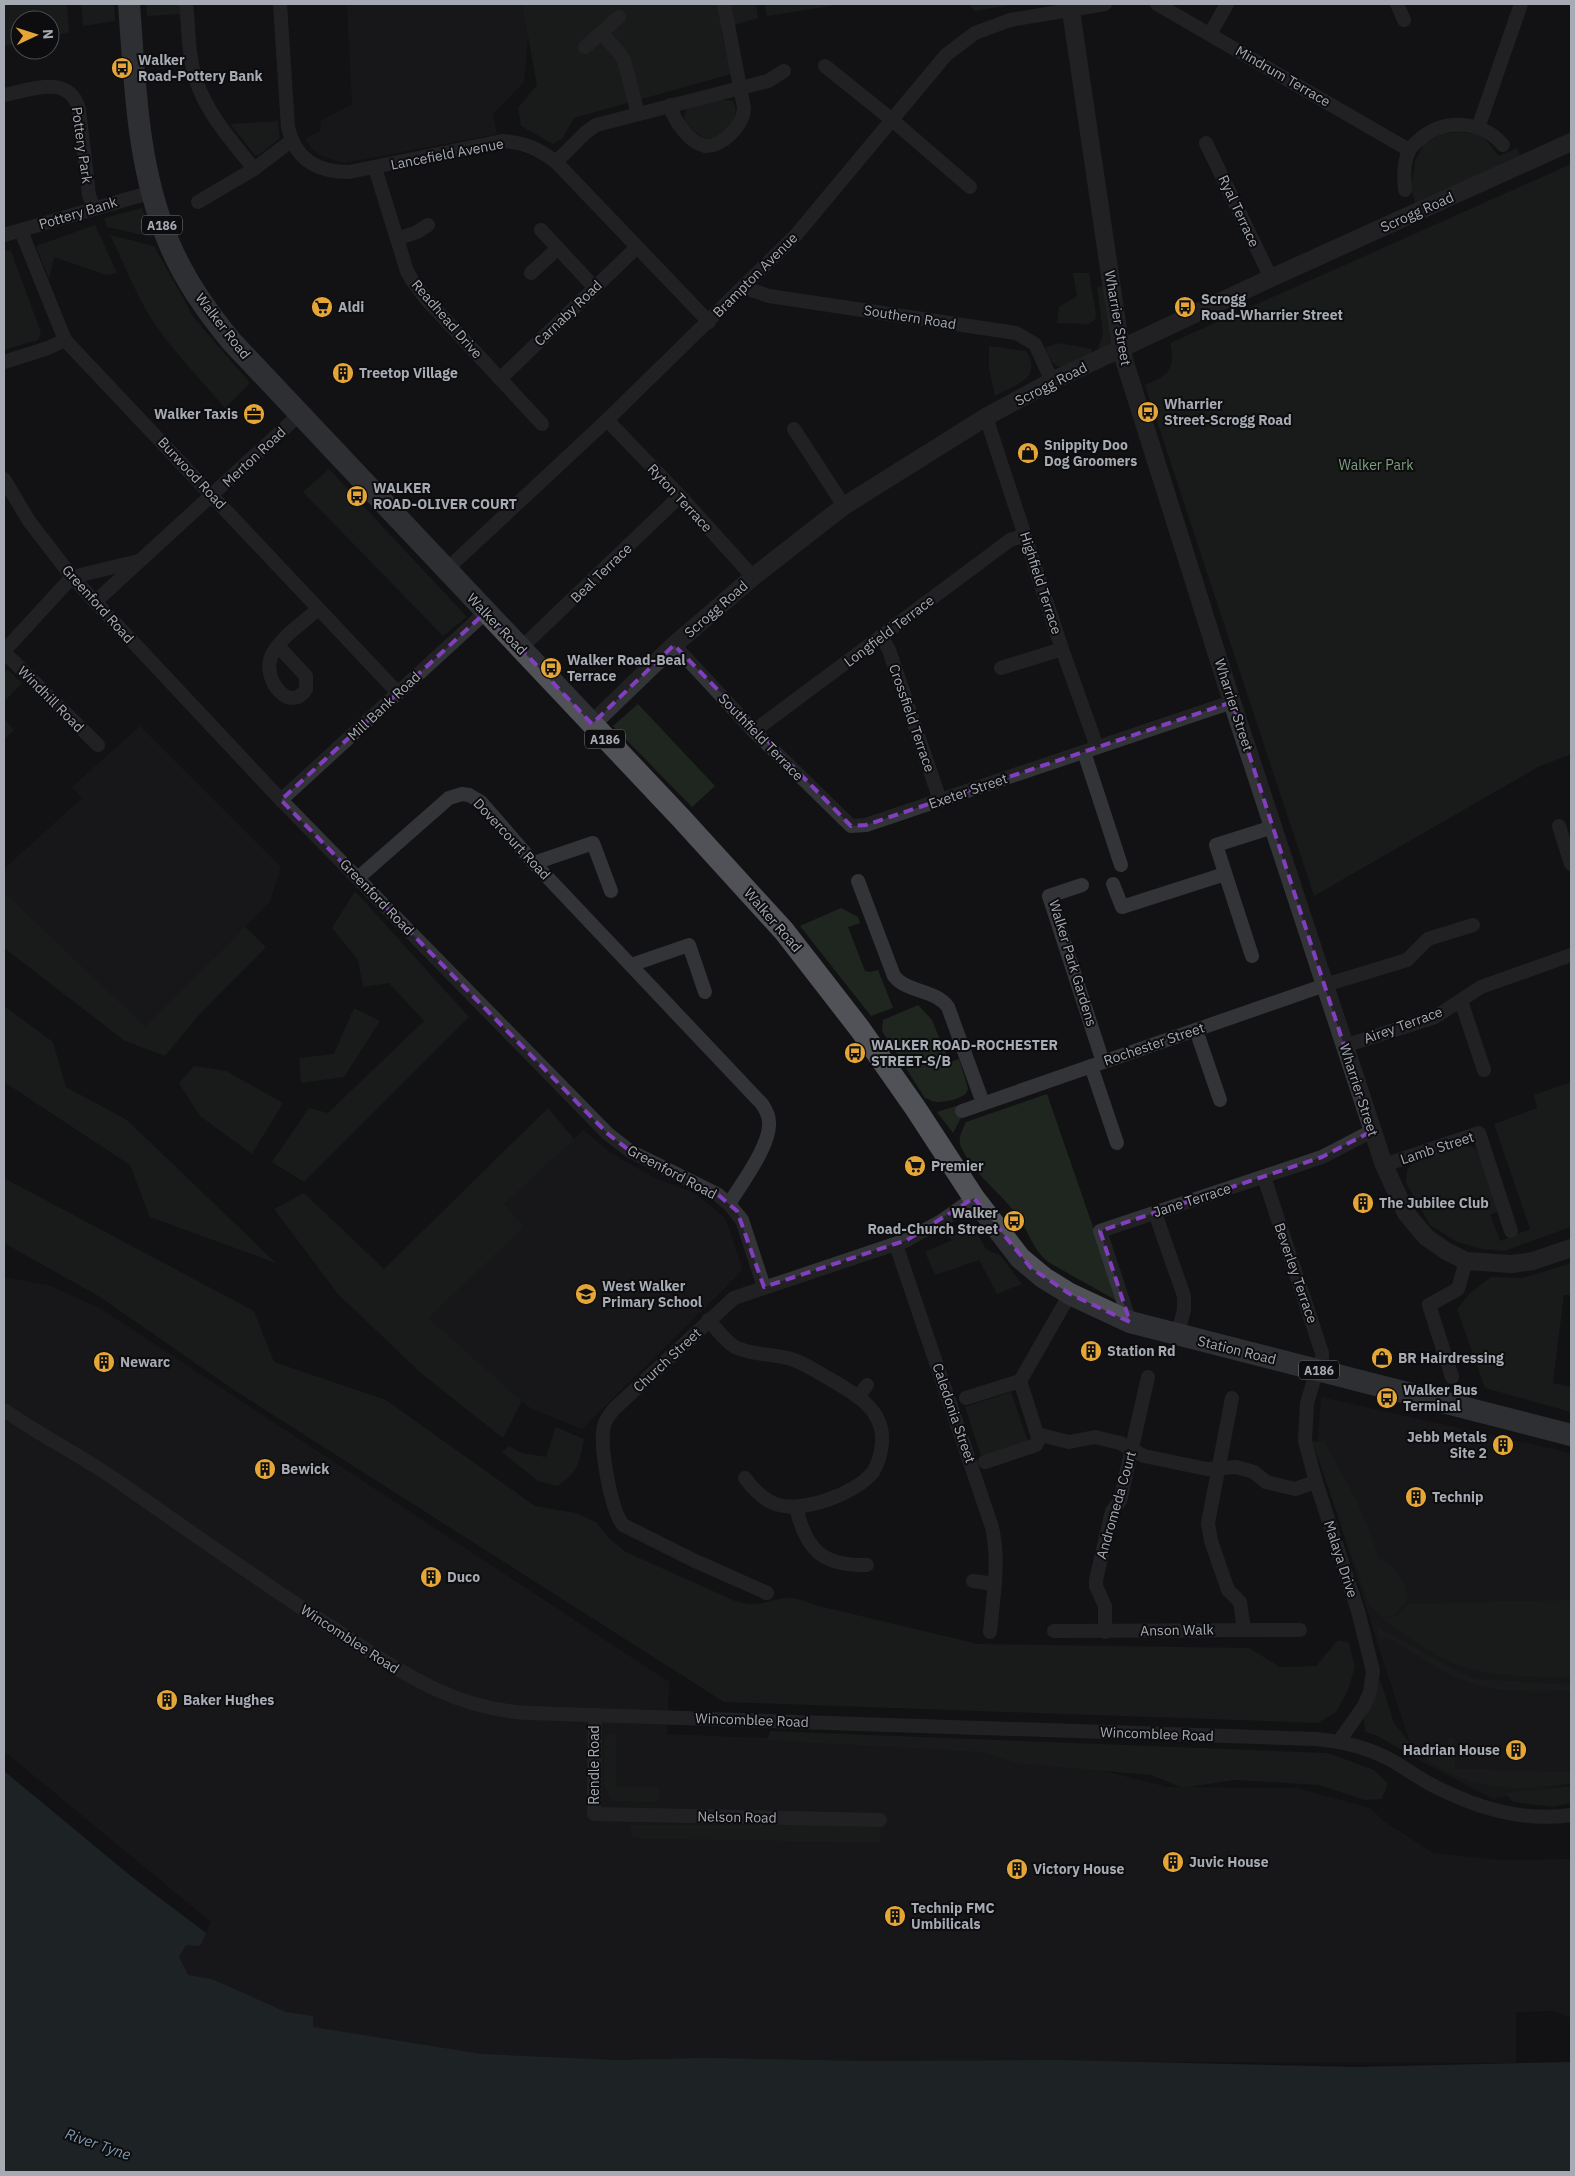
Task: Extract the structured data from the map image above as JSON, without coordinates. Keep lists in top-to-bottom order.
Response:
{
  "streets": {
    "main road": ["A186", "Walker Road", "Station Road"],
    "street": [
      "Mindrum Terrace",
      "Pottery Park",
      "Lancefield Avenue",
      "Ryal Terrace",
      "Scrogg Road",
      "Pottery Bank",
      "Brampton Avenue",
      "Carnaby Road",
      "Southern Road",
      "Wharrier Street",
      "Readhead Drive",
      "Merton Road",
      "Burwood Road",
      "Ryton Terrace",
      "Beal Terrace",
      "Highfield Terrace",
      "Greenford Road",
      "Longfield Terrace",
      "Windhill Road",
      "Mill Bank Road",
      "Crossfield Terrace",
      "Southfield Terrace",
      "Exeter Street",
      "Dovercourt Road",
      "Walker Park Gardens",
      "Airey Terrace",
      "Rochester Street",
      "Lamb Street",
      "Jane Terrace",
      "Beverley Terrace",
      "Church Street",
      "Caledonia Street",
      "Andromeda Court",
      "Malaya Drive",
      "Anson Walk",
      "Wincomblee Road",
      "Rendle Road",
      "Nelson Road"
    ]
  },
  "crossings": [
    ["Mindrum Terrace", "Scrogg Road"],
    ["Pottery Park", "Pottery Bank"],
    ["Lancefield Avenue", "Brampton Avenue"],
    ["Lancefield Avenue", "Carnaby Road"],
    ["Lancefield Avenue", "Readhead Drive"],
    ["Ryal Terrace", "Scrogg Road"],
    ["Scrogg Road", "Southern Road"],
    ["Scrogg Road", "Wharrier Street"],
    ["Scrogg Road", "Walker Road"],
    ["Scrogg Road", "Ryton Terrace"],
    ["Scrogg Road", "Highfield Terrace"],
    ["Scrogg Road", "Southfield Terrace"],
    ["Pottery Bank", "Walker Road"],
    ["Pottery Bank", "Burwood Road"],
    ["Brampton Avenue", "Southern Road"],
    ["Brampton Avenue", "Wharrier Street"],
    ["Brampton Avenue", "Walker Road"],
    ["Brampton Avenue", "Ryton Terrace"],
    ["Carnaby Road", "Readhead Drive"],
    ["Wharrier Street", "Exeter Street"],
    ["Wharrier Street", "Airey Terrace"],
    ["Wharrier Street", "Rochester Street"],
    ["Wharrier Street", "Lamb Street"],
    ["Wharrier Street", "Jane Terrace"],
    ["Walker Road", "Merton Road"],
    ["Walker Road", "Beal Terrace"],
    ["Walker Road", "Mill Bank Road"],
    ["Walker Road", "Station Road"],
    ["Walker Road", "Church Street"],
    ["Merton Road", "Burwood Road"],
    ["Merton Road", "Greenford Road"],
    ["Burwood Road", "Mill Bank Road"],
    ["Ryton Terrace", "Beal Terrace"],
    ["Highfield Terrace", "Longfield Terrace"],
    ["Highfield Terrace", "Exeter Street"],
    ["Greenford Road", "Mill Bank Road"],
    ["Greenford Road", "Dovercourt Road"],
    ["Greenford Road", "Church Street"],
    ["Longfield Terrace", "Crossfield Terrace"],
    ["Longfield Terrace", "Southfield Terrace"],
    ["Crossfield Terrace", "Exeter Street"],
    ["Southfield Terrace", "Exeter Street"],
    ["Walker Park Gardens", "Rochester Street"],
    ["Jane Terrace", "Beverley Terrace"],
    ["Jane Terrace", "Station Road"],
    ["Beverley Terrace", "Station Road"],
    ["Beverley Terrace", "Malaya Drive"],
    ["Station Road", "Church Street"],
    ["Station Road", "Malaya Drive"],
    ["Church Street", "Caledonia Street"],
    ["Andromeda Court", "Anson Walk"],
    ["Malaya Drive", "Wincomblee Road"],
    ["Wincomblee Road", "Rendle Road"],
    ["Rendle Road", "Nelson Road"]
  ],
  "water": ["River Tyne"],
  "parks": ["Walker Park"],
  "places": {
    "bus stop": [
      "Walker Road-Pottery Bank",
      "Scrogg Road-Wharrier Street",
      "Wharrier Street-Scrogg Road",
      "WALKER ROAD-OLIVER COURT",
      "Walker Road-Beal Terrace",
      "WALKER ROAD-ROCHESTER STREET-S/B",
      "Walker Road-Church Street",
      "Walker Bus Terminal"
    ],
    "supermarket": ["Aldi", "Premier"],
    "building": [
      "Treetop Village",
      "The Jubilee Club",
      "Station Rd",
      "Newarc",
      "Jebb Metals Site 2",
      "Bewick",
      "Technip",
      "Duco",
      "Baker Hughes",
      "Hadrian House",
      "Juvic House",
      "Victory House",
      "Technip FMC Umbilicals"
    ],
    "office": ["Walker Taxis"],
    "shop": ["Snippity Doo Dog Groomers", "BR Hairdressing"],
    "school or university": ["West Walker Primary School"]
  },
  "north": "right"
}
